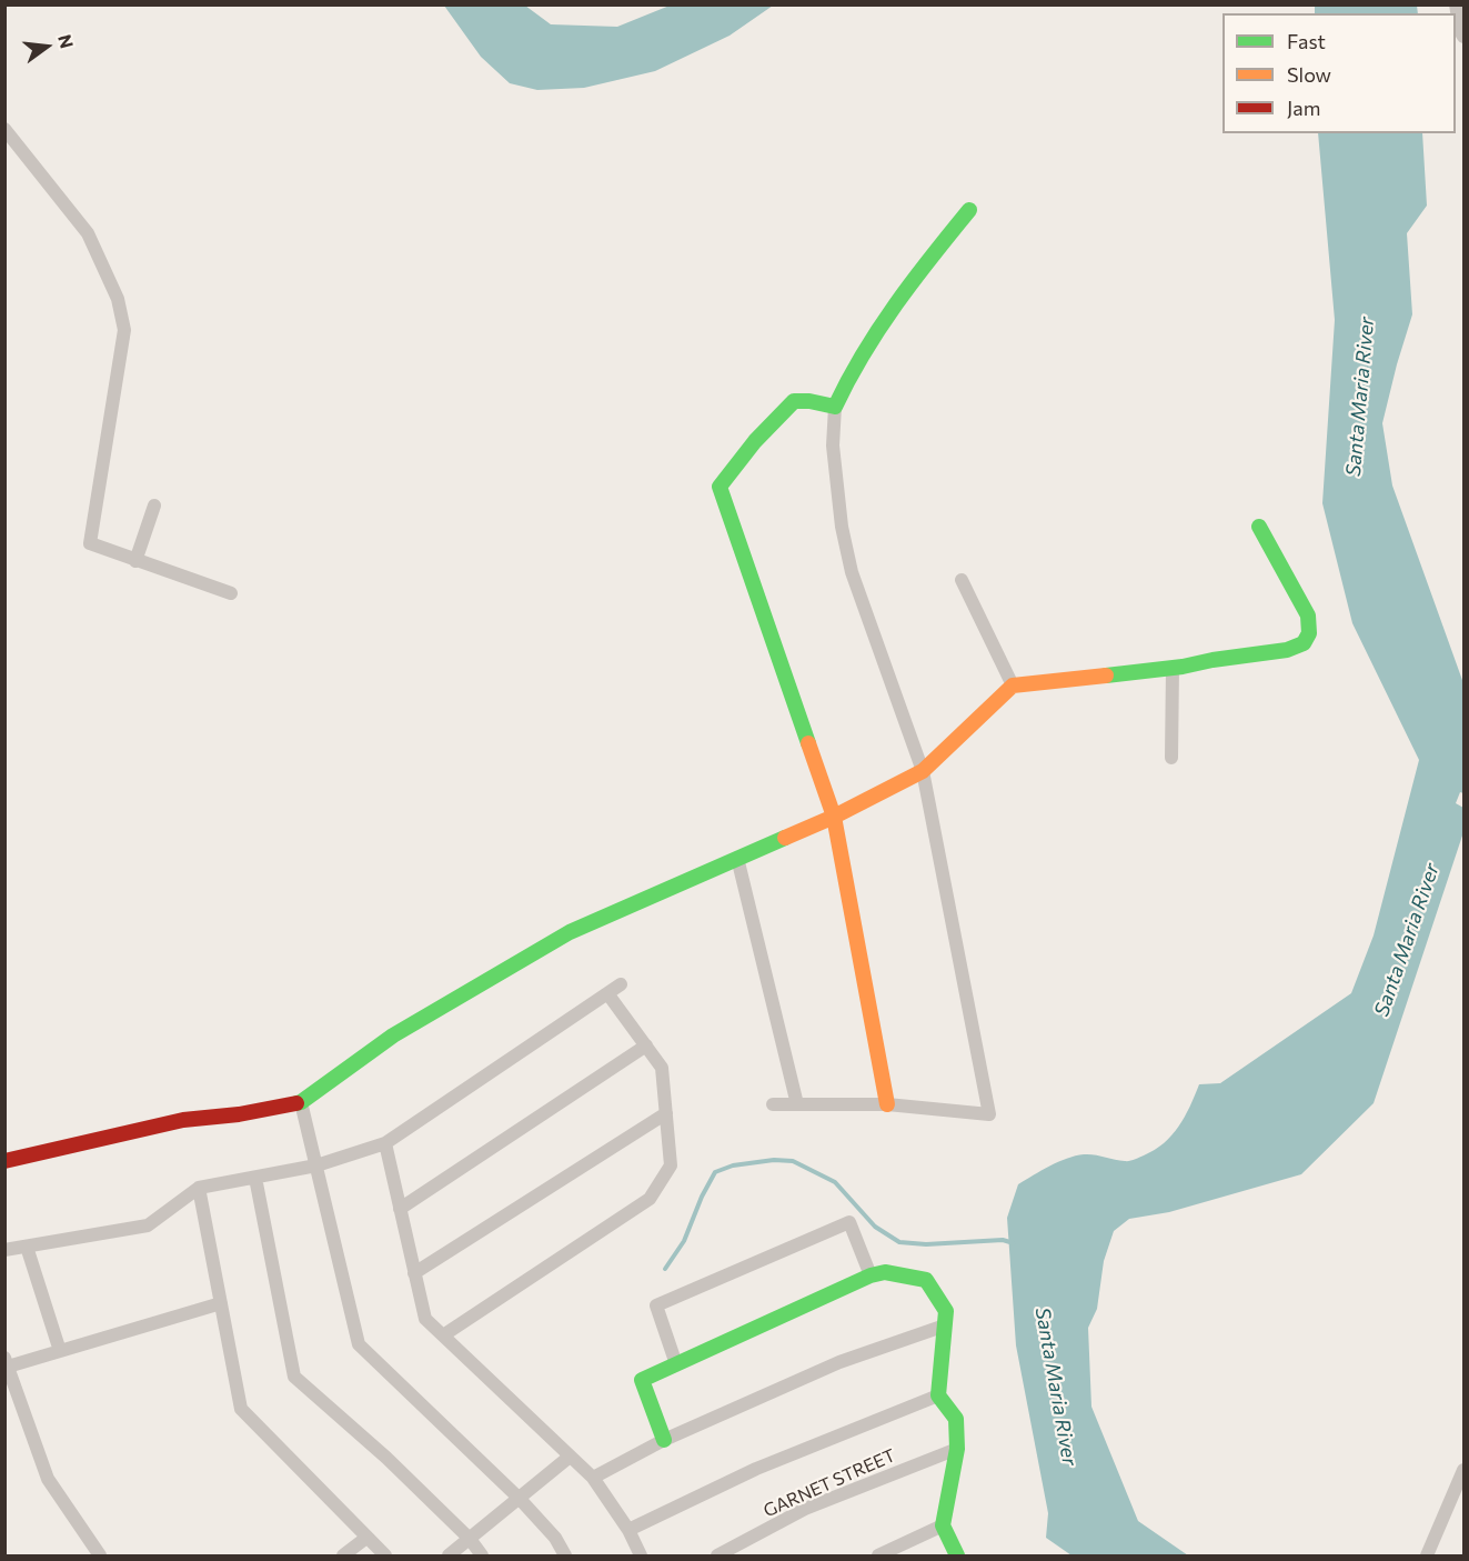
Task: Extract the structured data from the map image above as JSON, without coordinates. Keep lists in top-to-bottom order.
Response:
{
  "streets": {
    "street": ["GARNET STREET"]
  },
  "water": ["Santa Maria River"],
  "legend": ["Fast", "Slow", "Jam"],
  "north": "right"
}
